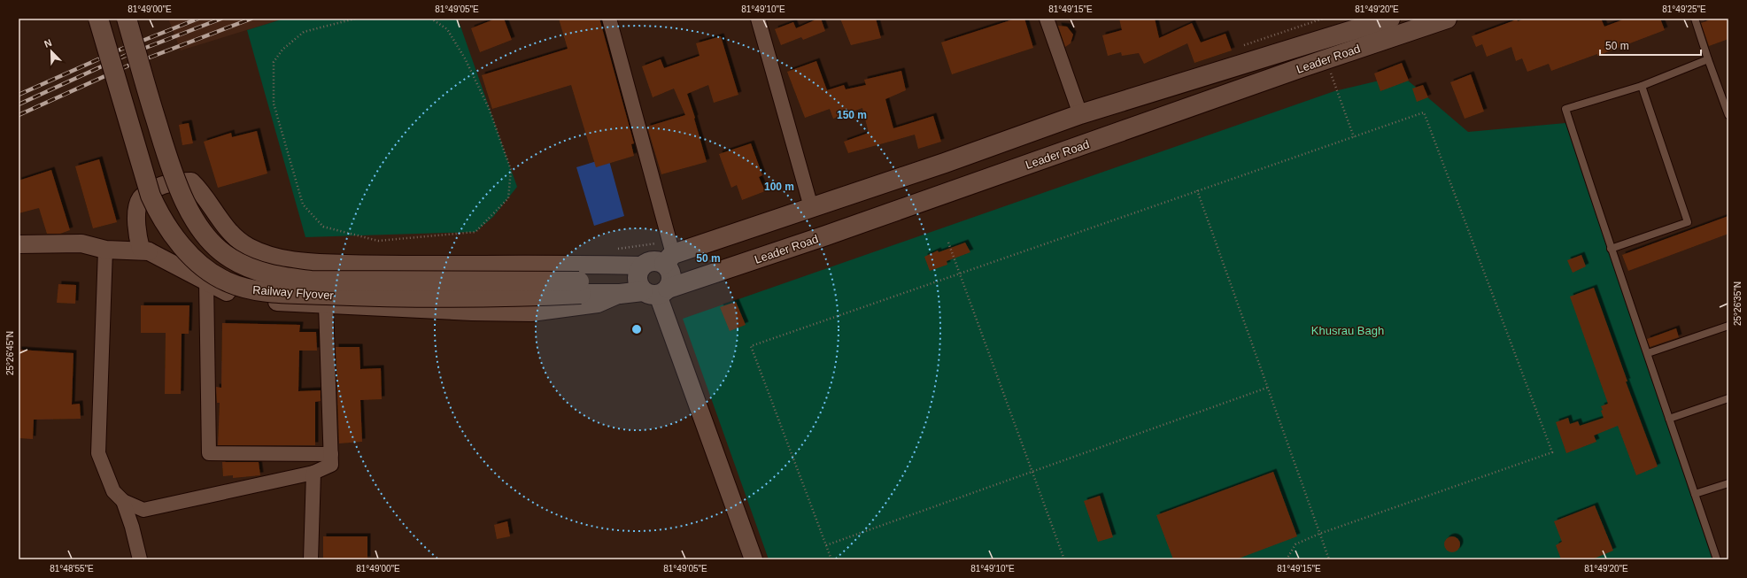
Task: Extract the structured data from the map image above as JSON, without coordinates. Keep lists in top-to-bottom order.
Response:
{
  "streets": {
    "main road": ["Leader Road", "Railway Flyover"]
  },
  "crossings": [
    ["Leader Road", "Railway Flyover"]
  ],
  "parks": ["Khusrau Bagh"],
  "scale_bar": "50 m",
  "north": "top left",
  "coordinates": [
    "81°49'00\"E",
    "81°49'05\"E",
    "81°49'10\"E",
    "81°49'15\"E",
    "81°49'20\"E",
    "81°49'25\"E",
    "25°26'35\"N",
    "25°26'45\"N",
    "81°48'55\"E"
  ],
  "rings": ["150 m", "100 m", "50 m"]
}
